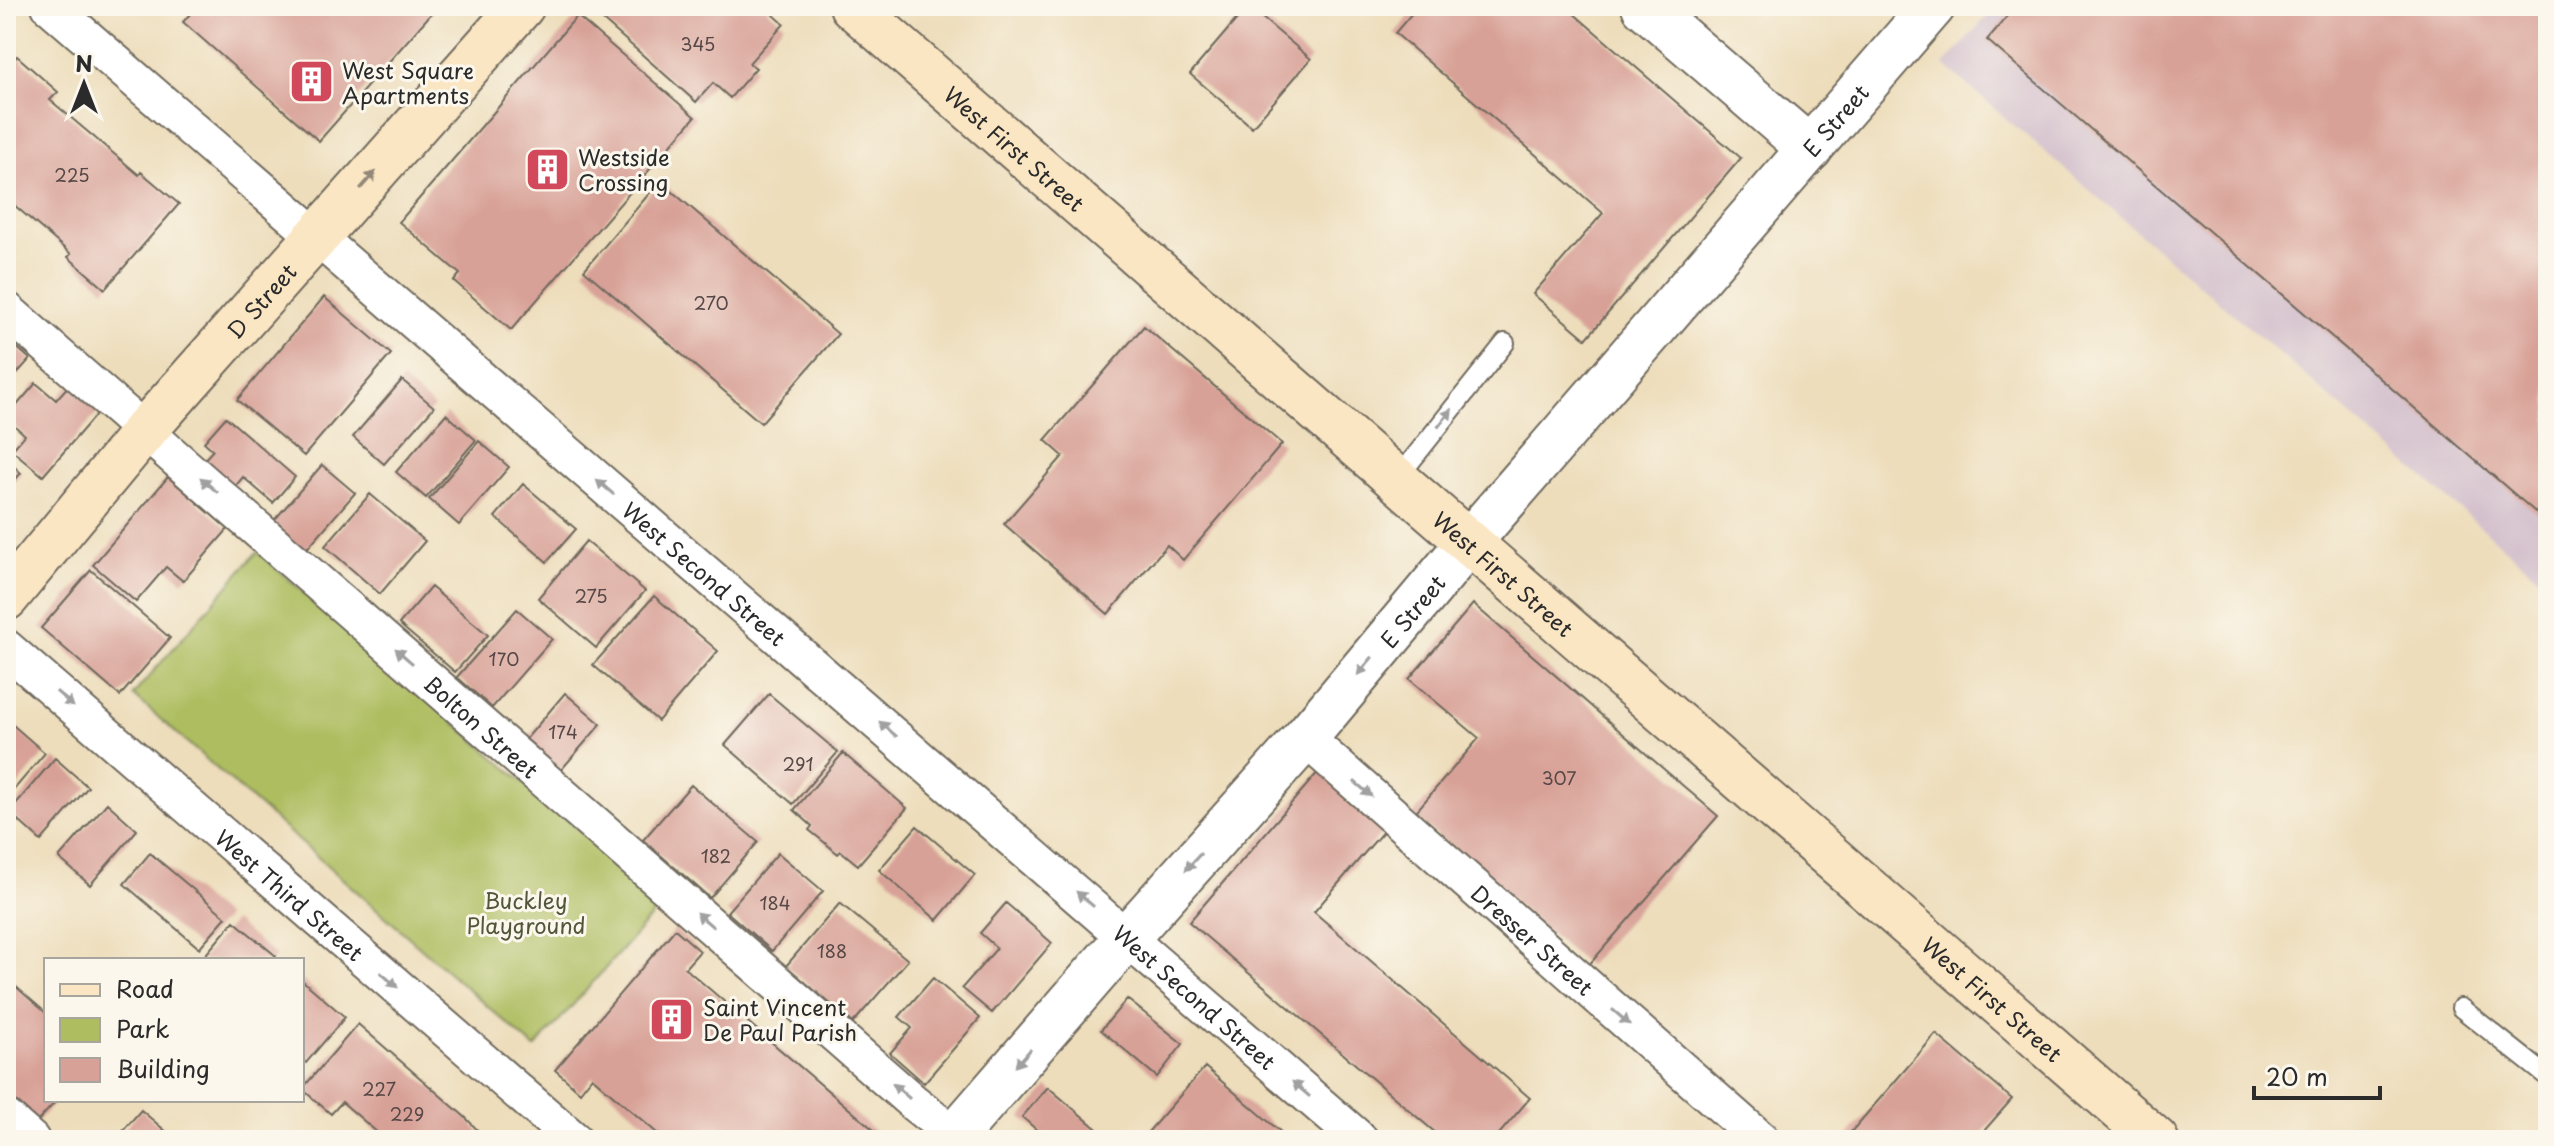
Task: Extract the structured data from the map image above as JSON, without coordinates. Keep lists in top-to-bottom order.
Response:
{
  "streets": {
    "main road": ["West First Street", "D Street"],
    "street": [
      "E Street",
      "West Second Street",
      "Bolton Street",
      "West Third Street",
      "Dresser Street"
    ]
  },
  "crossings": [
    ["E Street", "West First Street"],
    ["E Street", "West Second Street"],
    ["E Street", "Bolton Street"],
    ["E Street", "Dresser Street"],
    ["D Street", "West Second Street"],
    ["D Street", "Bolton Street"]
  ],
  "one_way": [
    "E Street",
    "D Street",
    "West Second Street",
    "Bolton Street",
    "West Third Street",
    "Dresser Street"
  ],
  "parks": ["Buckley Playground"],
  "places": {
    "building": ["West Square Apartments", "Westside Crossing", "Saint Vincent De Paul Parish"]
  },
  "house_numbers": [
    "345",
    "225",
    "270",
    "275",
    "170",
    "174",
    "291",
    "307",
    "182",
    "184",
    "188",
    "227",
    "229"
  ],
  "legend": ["Road", "Park", "Building"],
  "scale_bar": "20 m",
  "north": "top"
}
